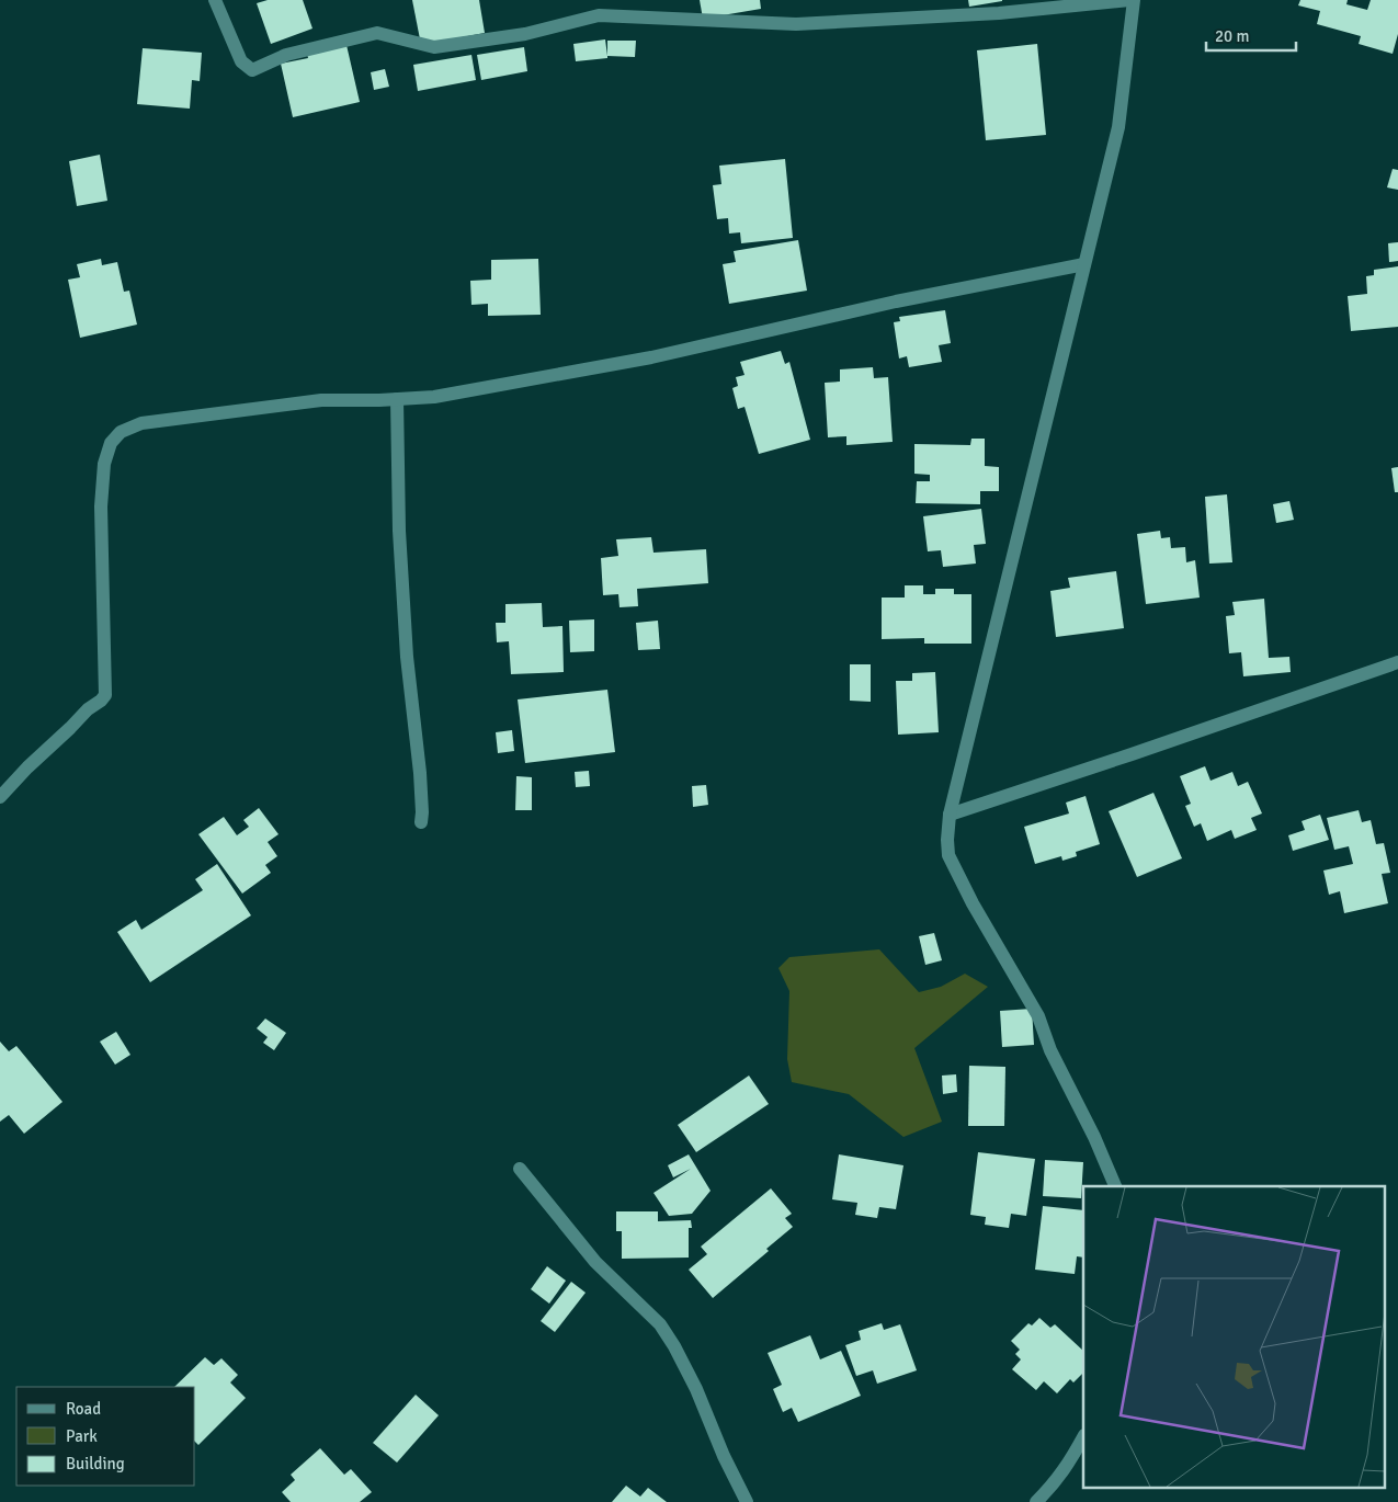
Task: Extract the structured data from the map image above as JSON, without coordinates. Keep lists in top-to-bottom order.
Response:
{
  "legend": ["Road", "Park", "Building"],
  "scale_bar": "20 m"
}
